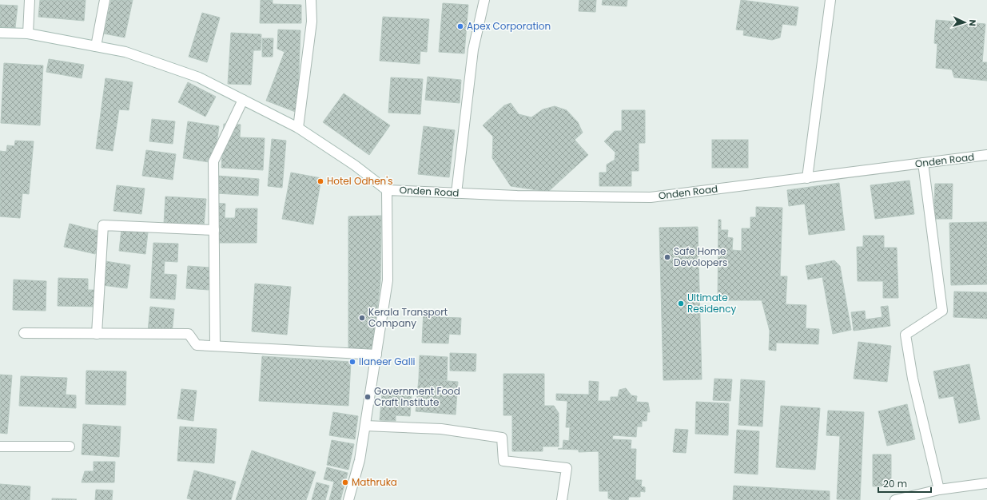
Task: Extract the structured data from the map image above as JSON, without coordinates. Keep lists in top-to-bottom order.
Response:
{
  "streets": {
    "street": ["Onden Road"]
  },
  "places": [
    "Apex Corporation",
    "Hotel Odhen's",
    "Safe Home Devolopers",
    "Ultimate Residency",
    "Kerala Transport Company",
    "Ilaneer Galli",
    "Government Food Craft Institute",
    "Mathruka"
  ],
  "scale_bar": "20 m",
  "north": "right"
}
